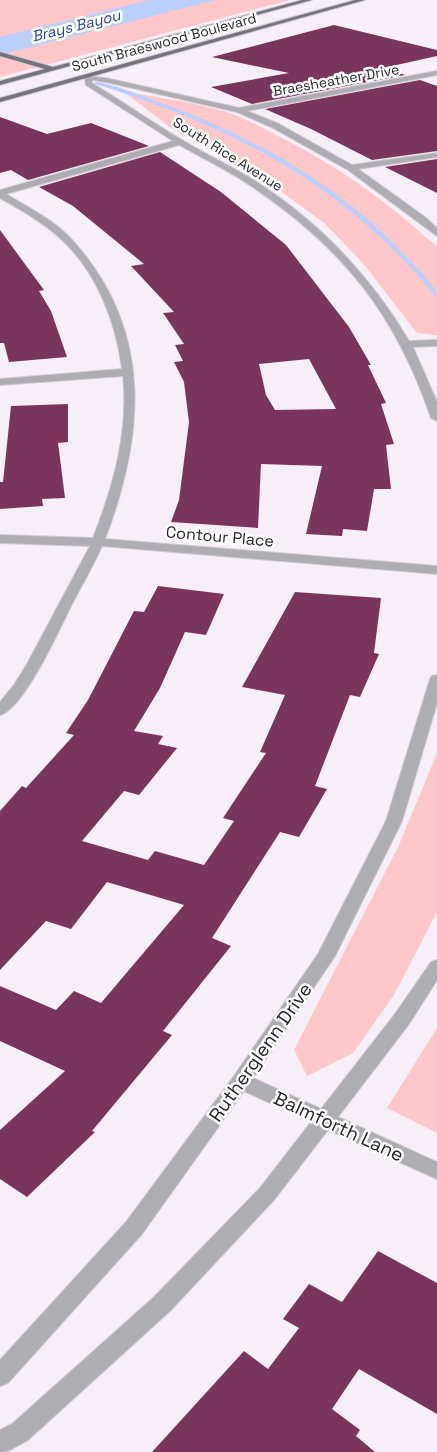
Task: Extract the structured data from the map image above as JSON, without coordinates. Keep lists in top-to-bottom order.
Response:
{
  "streets": {
    "main road": ["South Braeswood Boulevard", "South Rice Avenue"],
    "street": [
      "Braesheather Drive",
      "Contour Place",
      "Rutherglenn Drive",
      "Balmforth Lane"
    ]
  },
  "crossings": [
    ["South Braeswood Boulevard", "South Rice Avenue"],
    ["Braesheather Drive", "South Rice Avenue"],
    ["Rutherglenn Drive", "Balmforth Lane"]
  ],
  "water": ["Brays Bayou"]
}
